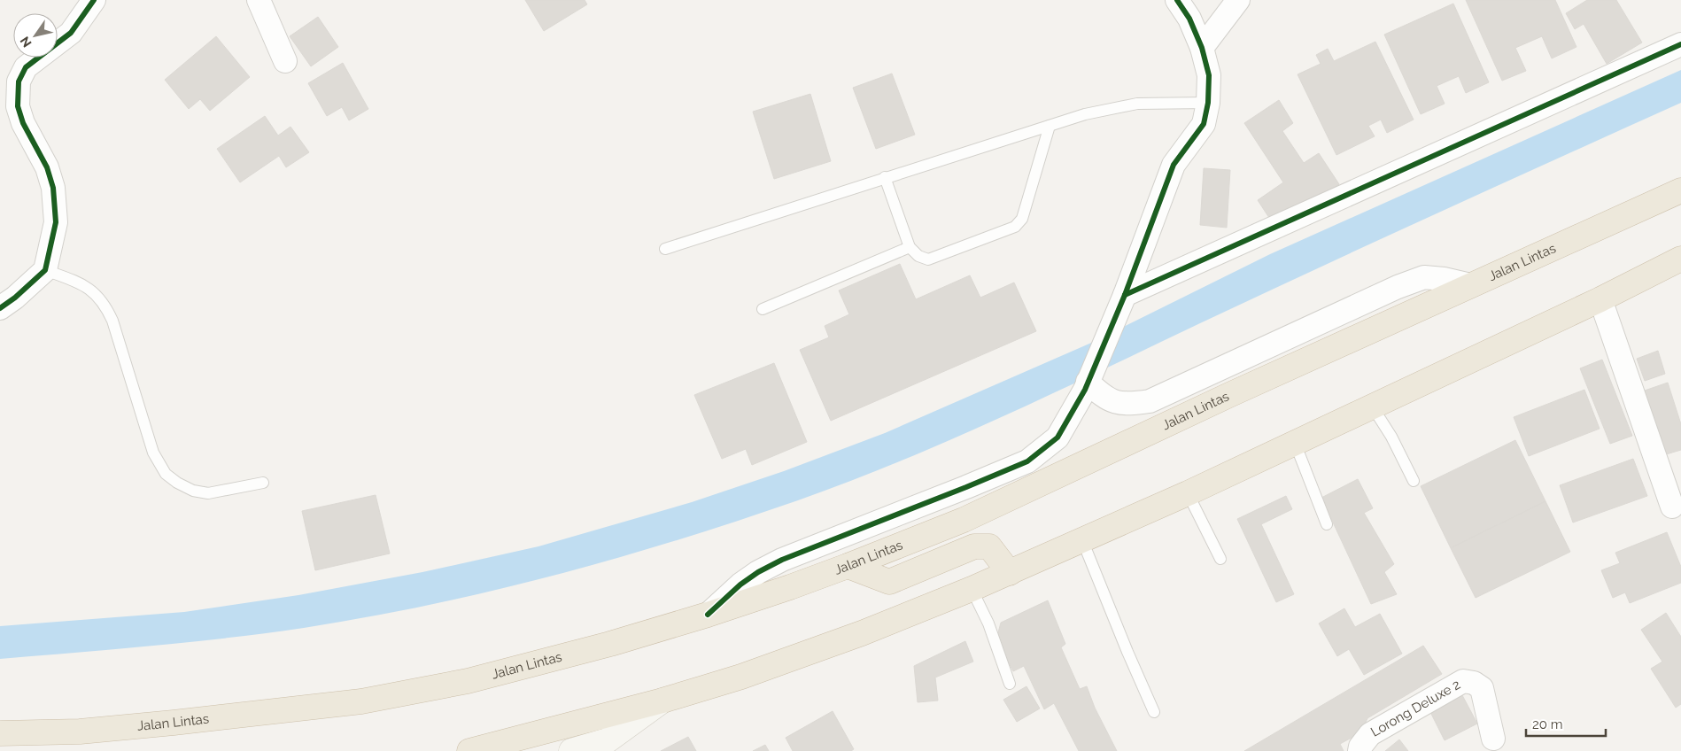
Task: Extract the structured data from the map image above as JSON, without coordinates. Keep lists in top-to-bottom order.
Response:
{
  "streets": {
    "highway": ["Jalan Lintas"],
    "street": ["Lorong Deluxe 2"]
  },
  "scale_bar": "20 m",
  "north": "bottom left"
}
